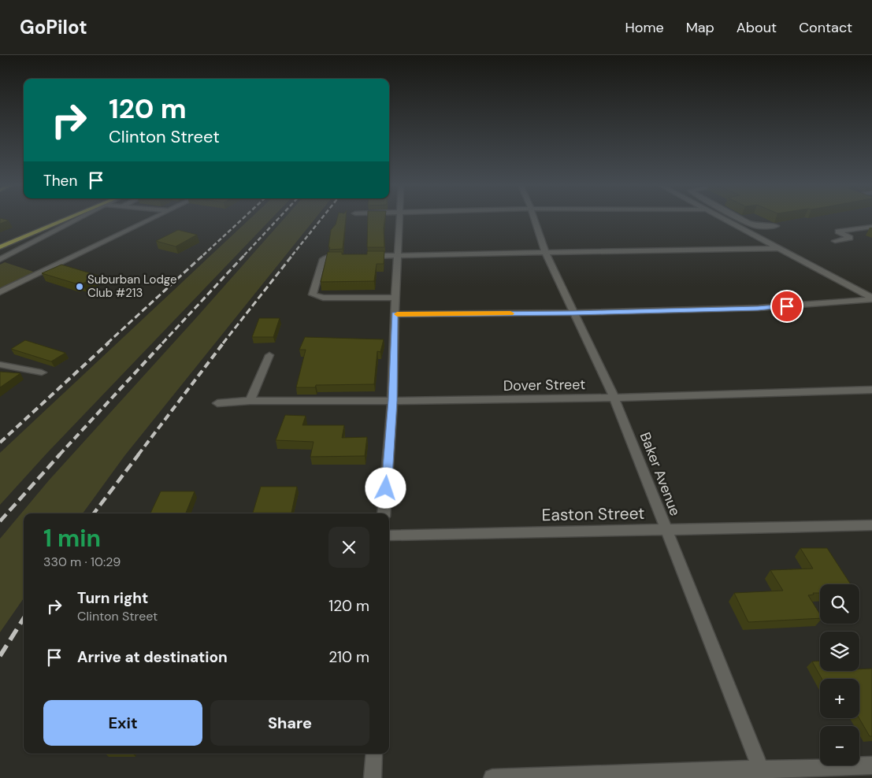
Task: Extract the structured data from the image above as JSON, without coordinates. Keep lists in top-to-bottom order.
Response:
{
  "streets": {
    "street": ["Dover Street", "Baker Avenue", "Easton Street"]
  },
  "crossings": [
    ["Dover Street", "Baker Avenue"],
    ["Baker Avenue", "Easton Street"]
  ],
  "places": ["Suburban Lodge Club #213"],
  "page": {
    "header": "GoPilot",
    "nav": [
      "Home",
      "Map",
      "About",
      "Contact"
    ],
    "turn": ["120 m", "Clinton Street"],
    "then": "Then",
    "heading": ["1 min", "330 m · 10:29"],
    "list": [
      {
        "name": "Turn right",
        "note": "Clinton Street",
        "value": "120 m"
      },
      {
        "name": "Arrive at destination",
        "value": "210 m"
      }
    ],
    "map_buttons": ["+", "−"],
    "buttons": ["Exit", "Share"]
  }
}
